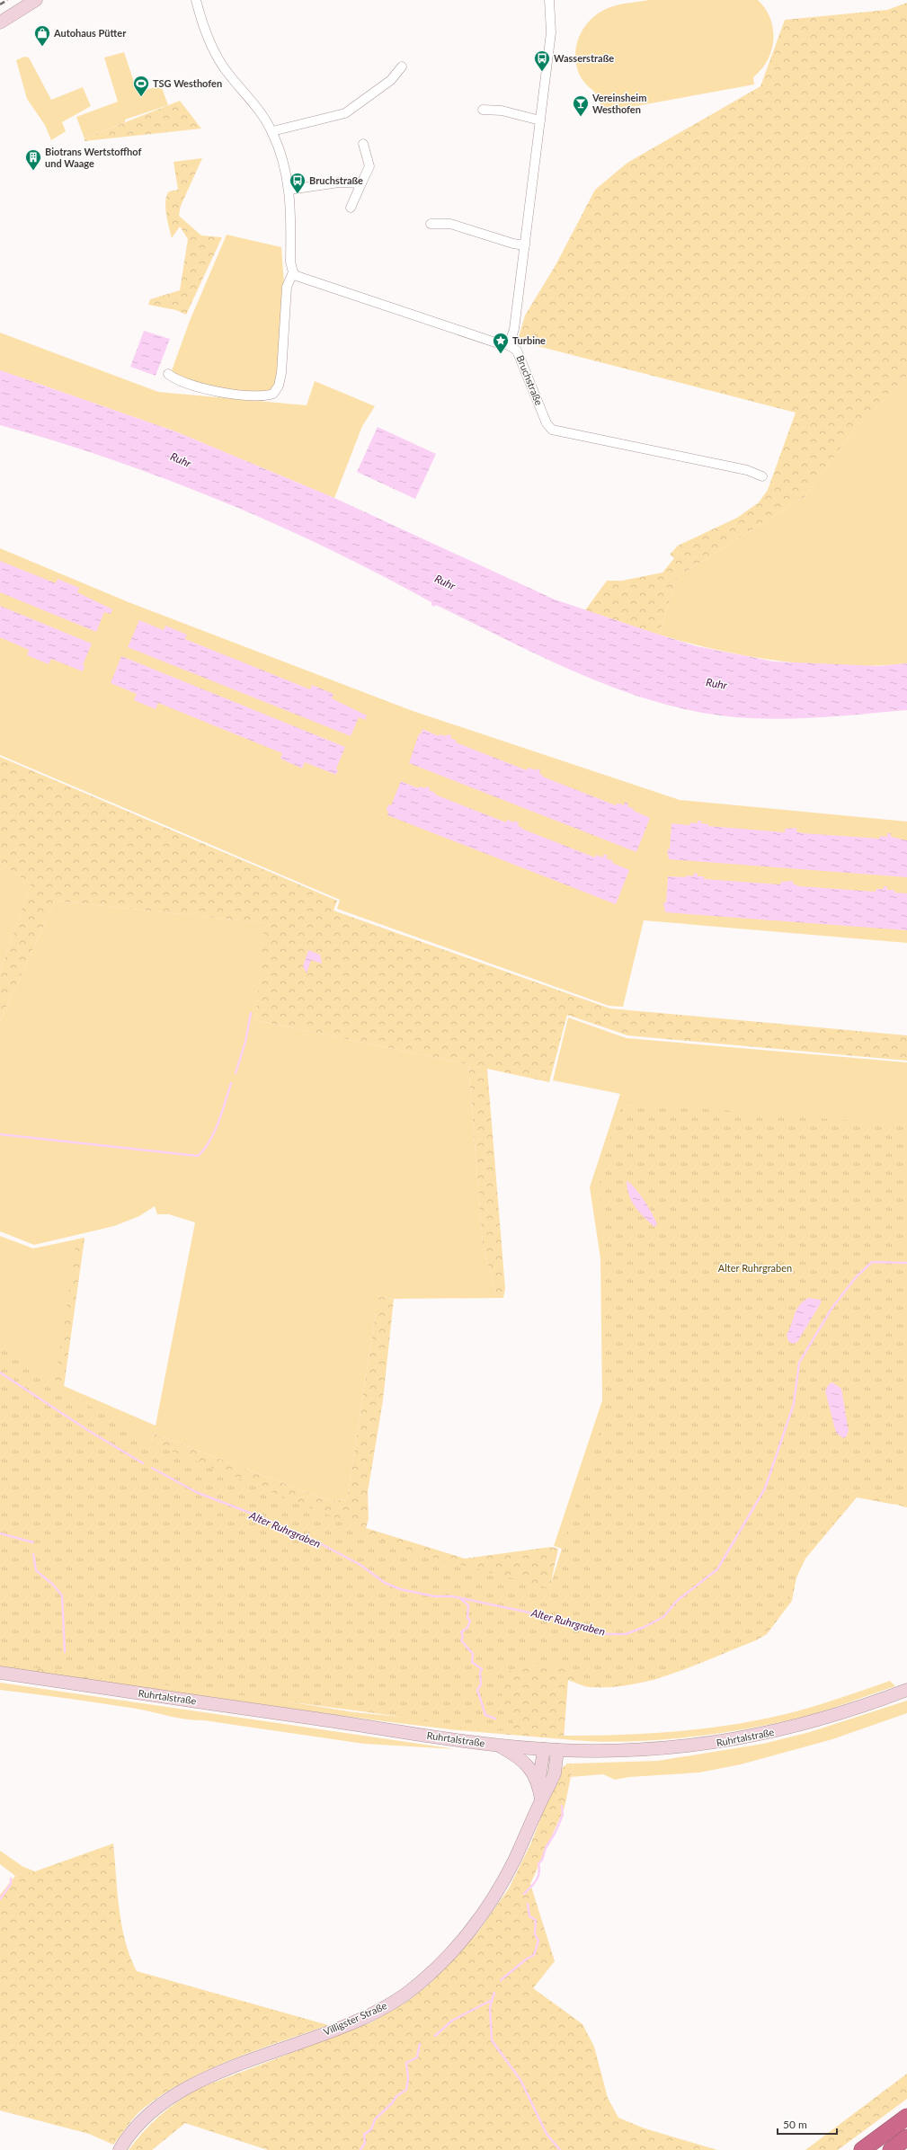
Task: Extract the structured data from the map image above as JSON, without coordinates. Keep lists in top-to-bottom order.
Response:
{
  "streets": {
    "main road": ["Ruhrtalstraße", "Villigster Straße"],
    "street": ["Bruchstraße"]
  },
  "crossings": [
    ["Ruhrtalstraße", "Villigster Straße"]
  ],
  "water": ["Ruhr", "Alter Ruhrgraben"],
  "parks": ["Alter Ruhrgraben"],
  "places": {
    "shop": ["Autohaus Pütter"],
    "bus stop": ["Wasserstraße", "Bruchstraße"],
    "sports": ["TSG Westhofen"],
    "bar": ["Vereinsheim Westhofen"],
    "building": ["Biotrans Wertstoffhof und Waage"],
    "place": ["Turbine"]
  },
  "scale_bar": "50 m"
}
